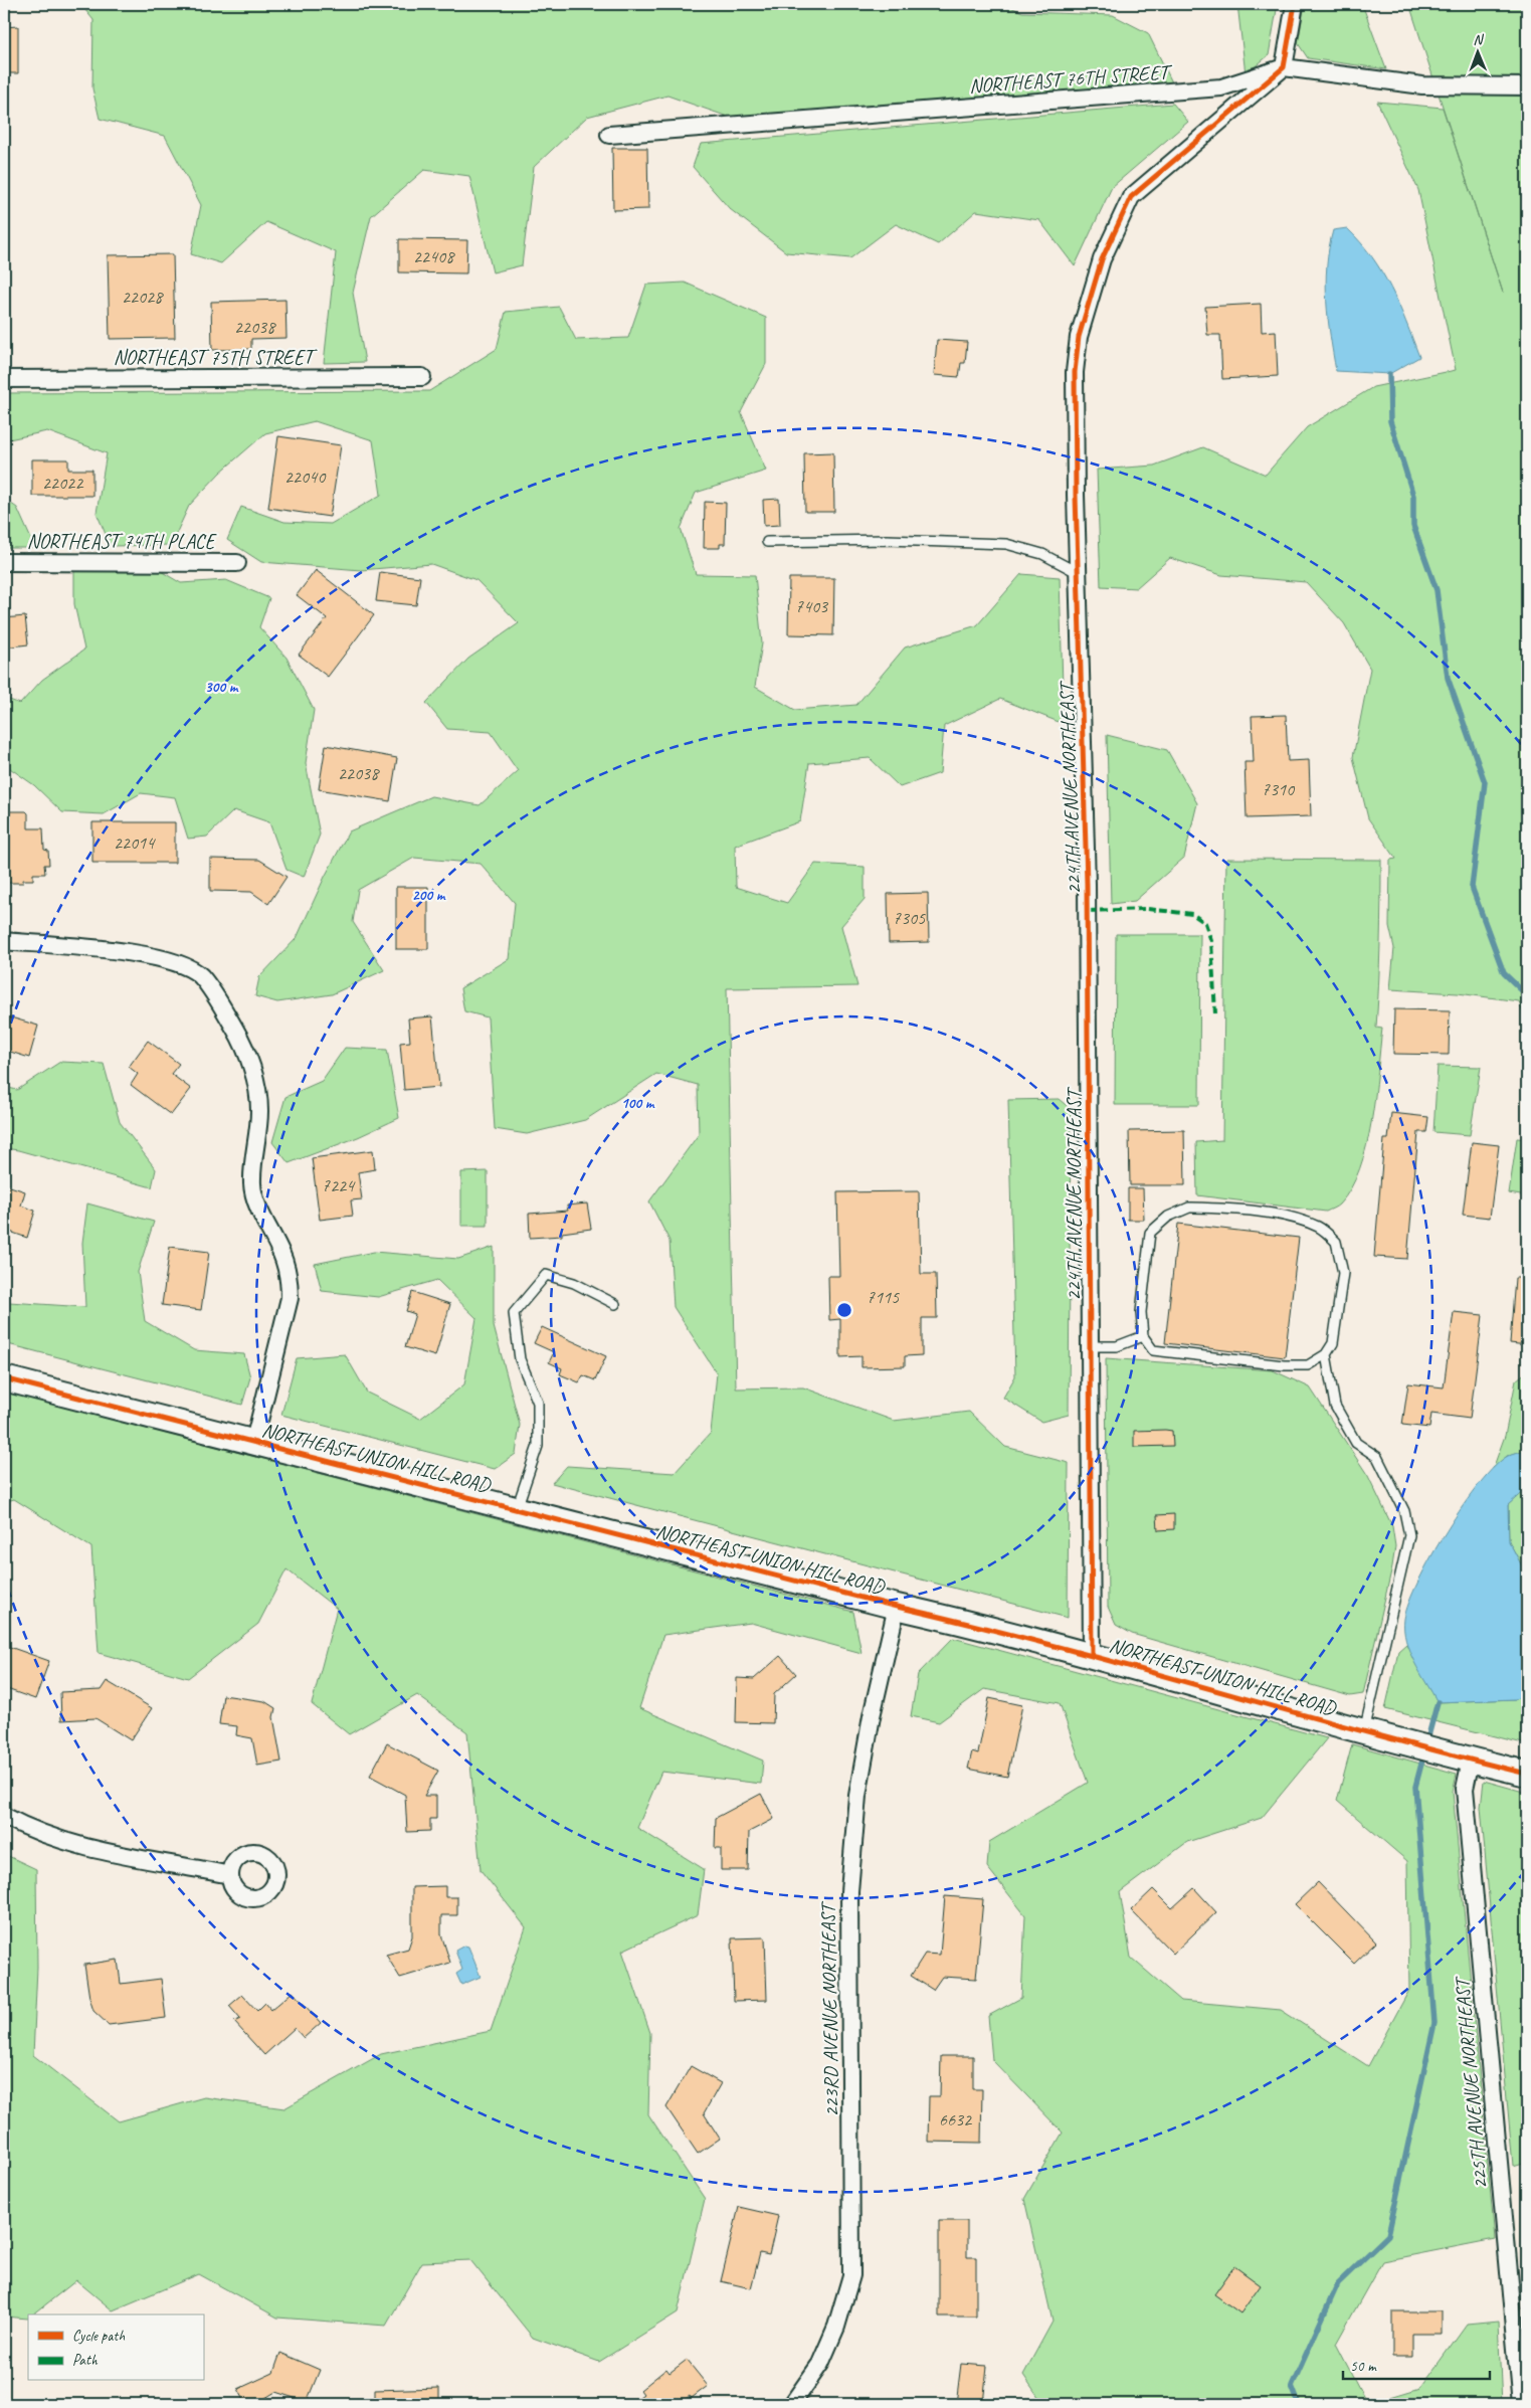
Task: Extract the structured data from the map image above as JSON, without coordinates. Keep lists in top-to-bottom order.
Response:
{
  "streets": {
    "street": [
      "NORTHEAST 76TH STREET",
      "NORTHEAST 75TH STREET",
      "NORTHEAST 74TH PLACE",
      "224TH AVENUE NORTHEAST",
      "NORTHEAST UNION HILL ROAD",
      "223RD AVENUE NORTHEAST",
      "225TH AVENUE NORTHEAST"
    ]
  },
  "crossings": [
    ["NORTHEAST 76TH STREET", "224TH AVENUE NORTHEAST"],
    ["224TH AVENUE NORTHEAST", "NORTHEAST UNION HILL ROAD"],
    ["NORTHEAST UNION HILL ROAD", "223RD AVENUE NORTHEAST"],
    ["NORTHEAST UNION HILL ROAD", "225TH AVENUE NORTHEAST"]
  ],
  "house_numbers": [
    "22408",
    "22028",
    "22038",
    "22040",
    "22022",
    "7403",
    "22038",
    "7310",
    "22014",
    "7305",
    "7224",
    "7115",
    "6632"
  ],
  "legend": ["Cycle path", "Path"],
  "scale_bar": "50 m",
  "north": "top",
  "rings": ["300 m", "200 m", "100 m"]
}
